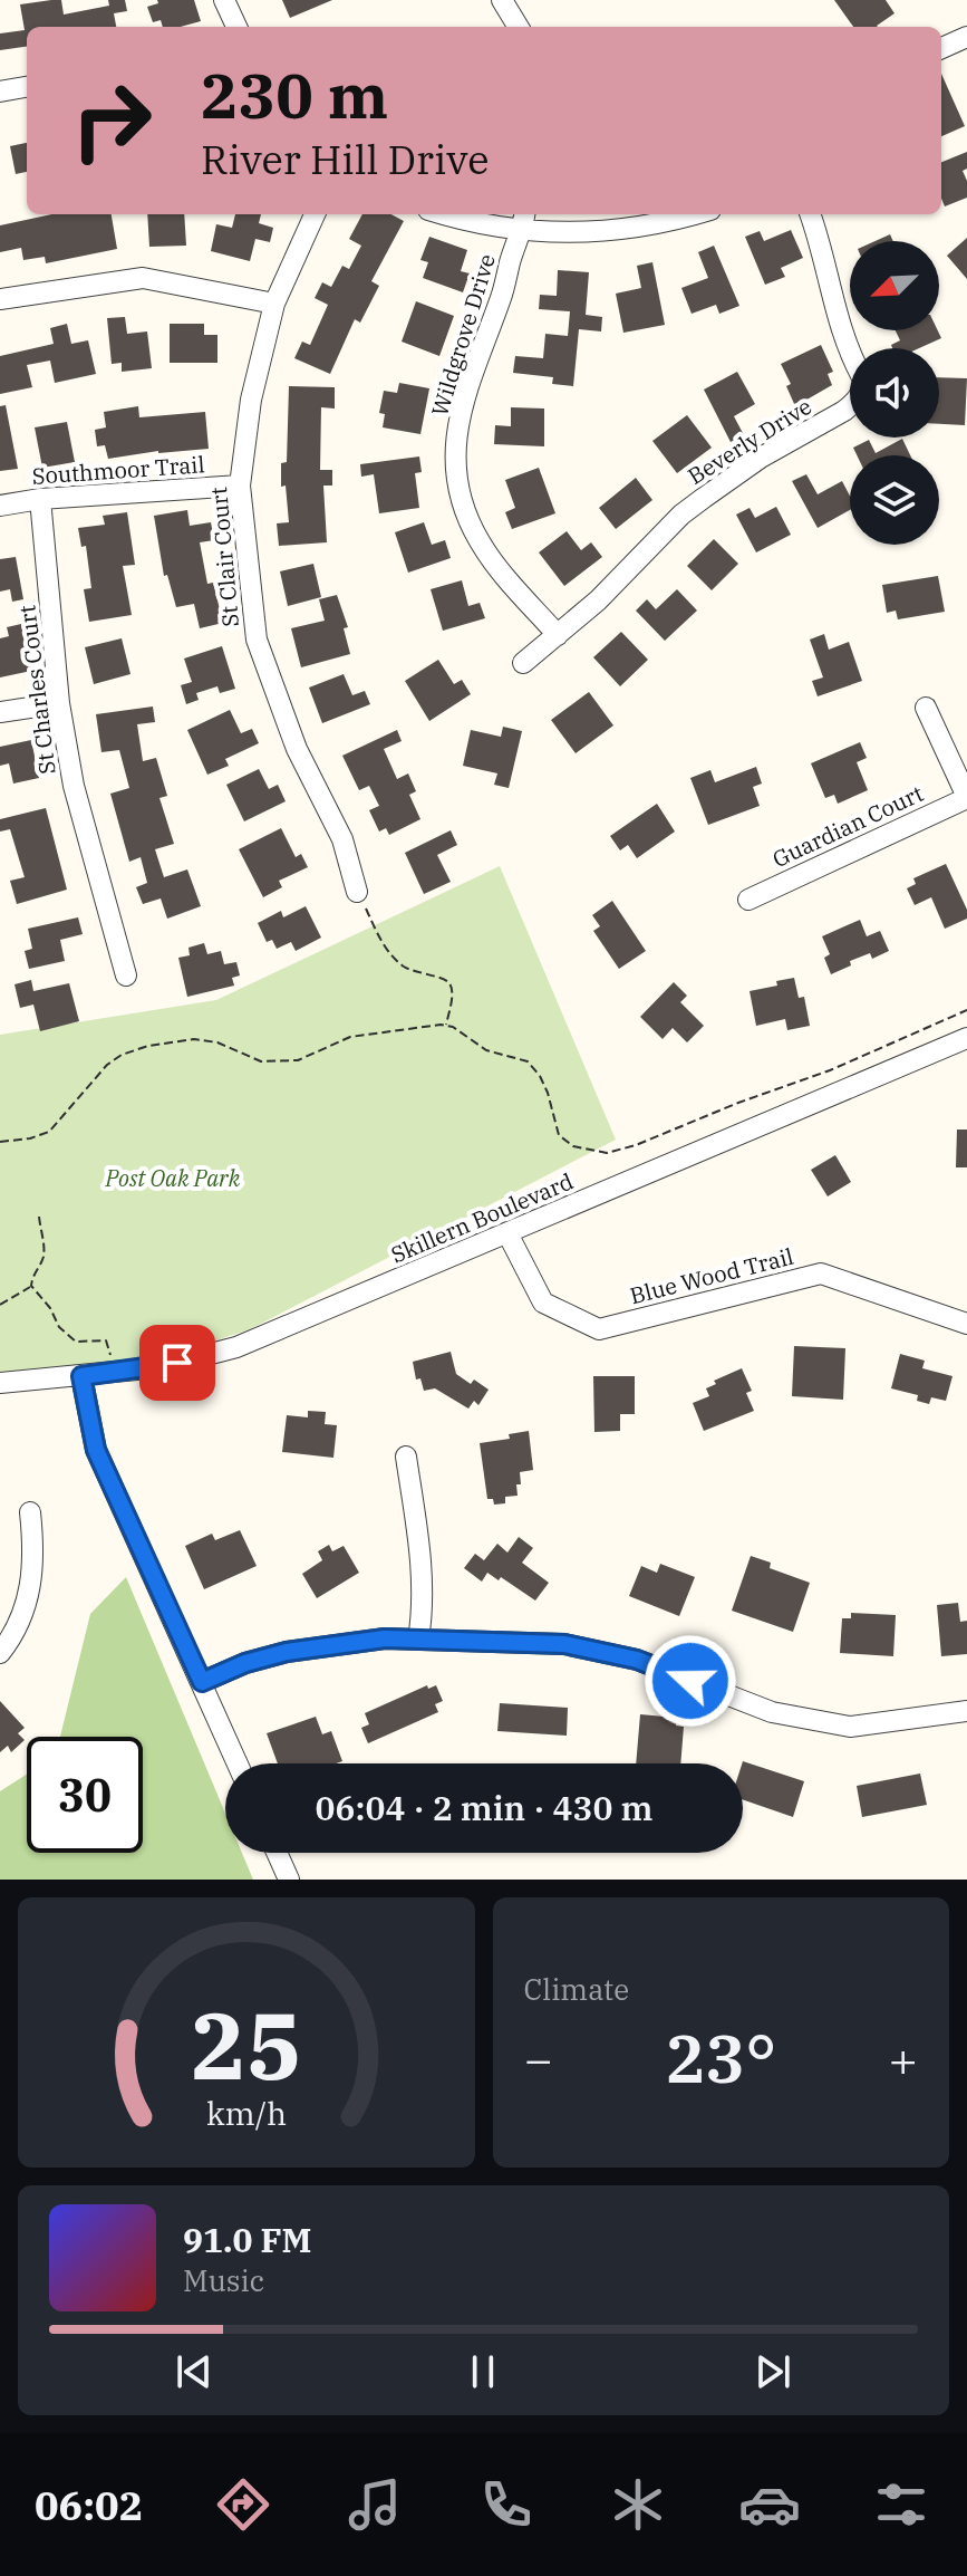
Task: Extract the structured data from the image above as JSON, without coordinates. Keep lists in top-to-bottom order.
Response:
{
  "streets": {
    "street": [
      "Wildgrove Drive",
      "Beverly Drive",
      "Southmoor Trail",
      "St Clair Court",
      "St Charles Court",
      "Guardian Court",
      "Skillern Boulevard",
      "Blue Wood Trail"
    ]
  },
  "crossings": [
    ["Wildgrove Drive", "Beverly Drive"],
    ["Southmoor Trail", "St Clair Court"],
    ["Southmoor Trail", "St Charles Court"],
    ["Skillern Boulevard", "Blue Wood Trail"]
  ],
  "parks": ["Post Oak Park"],
  "north": "bottom left",
  "page": {
    "turn": ["230 m", "River Hill Drive"],
    "limit": "30",
    "trip": "06:04 · 2 min · 430 m",
    "tile": "Climate",
    "heat": ["−", "23°", "+"],
    "song": ["91.0 FM", "Music"],
    "tabs": "06:02",
    "gauge": ["25", "km/h"]
  }
}
